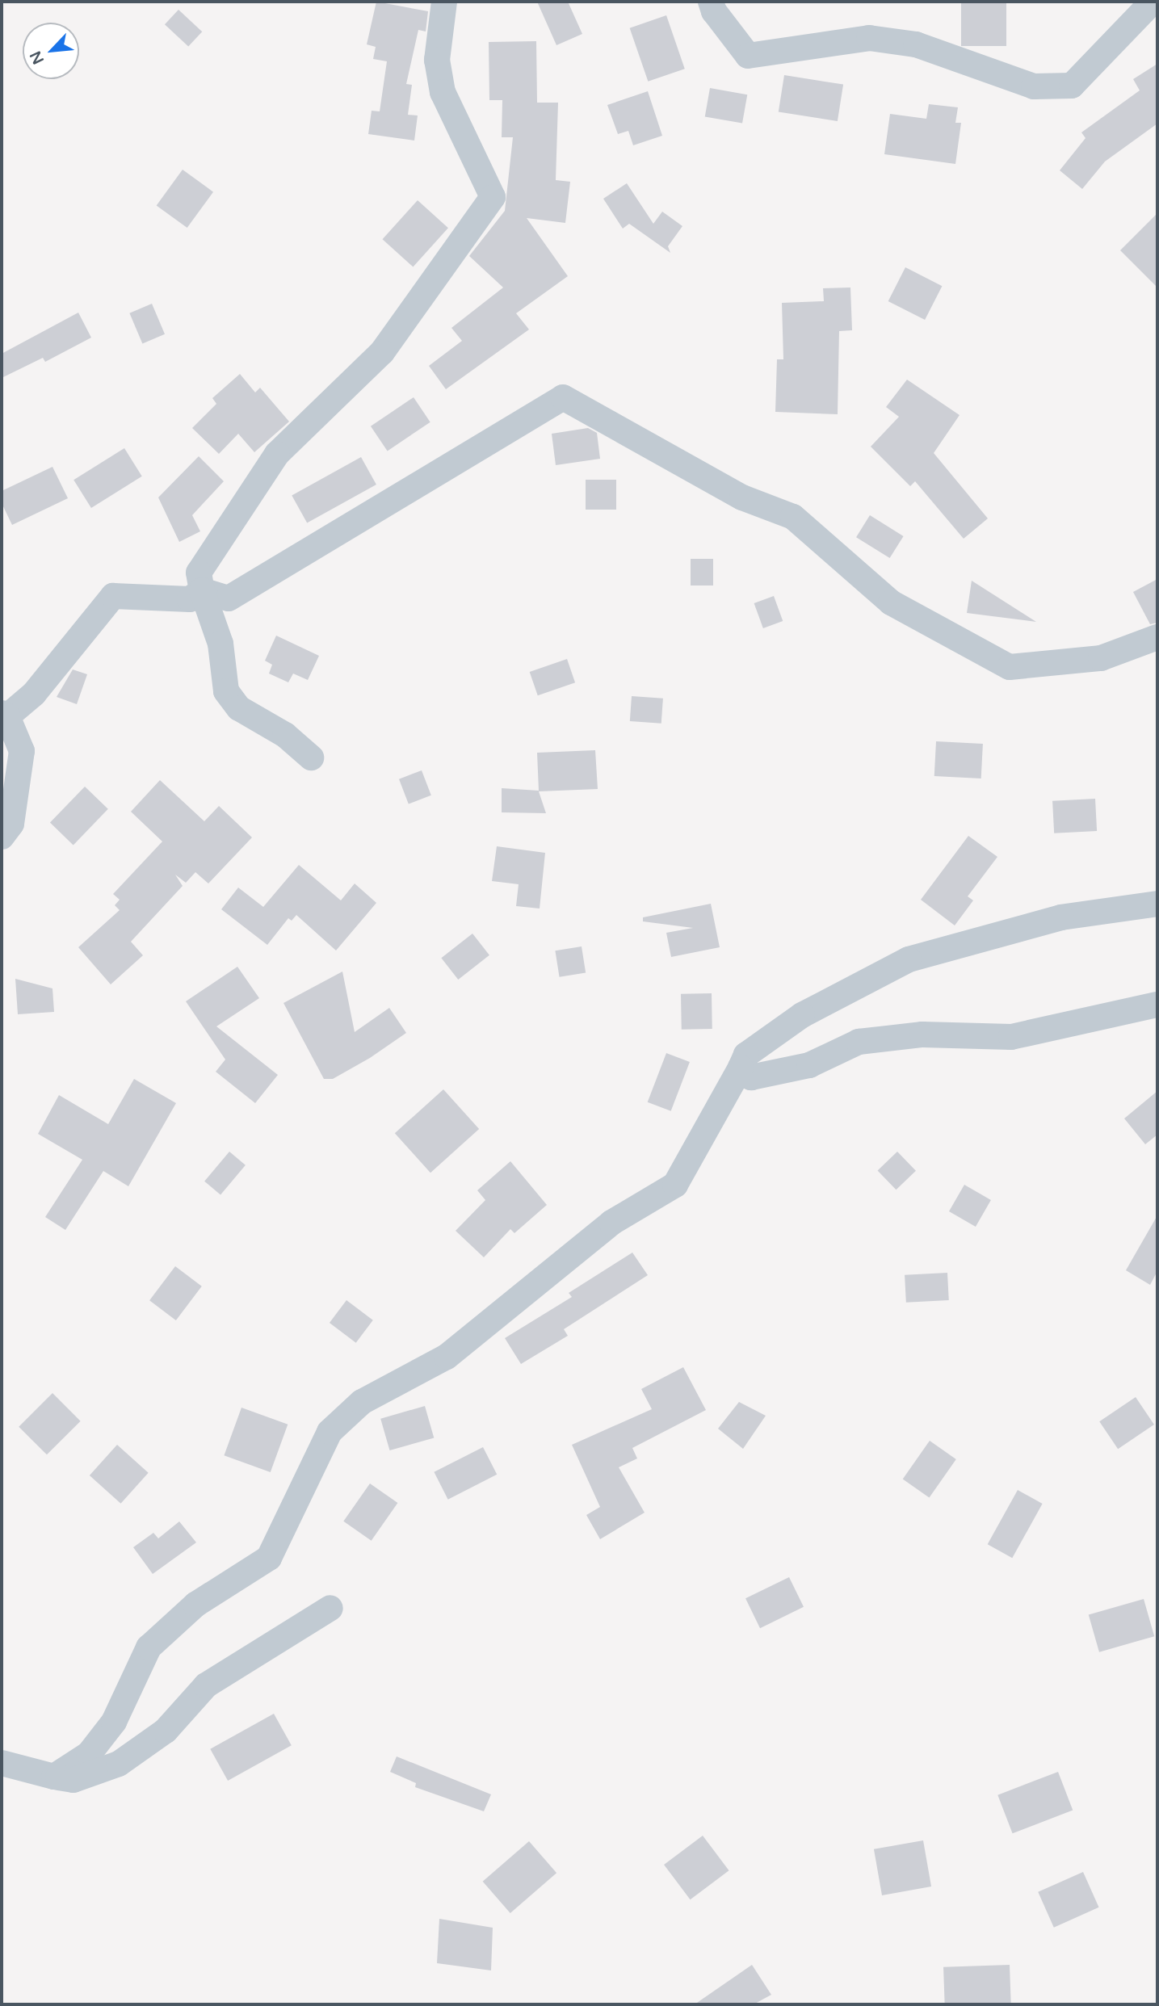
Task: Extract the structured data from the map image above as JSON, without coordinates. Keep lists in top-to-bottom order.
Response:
{
  "north": "bottom left"
}
